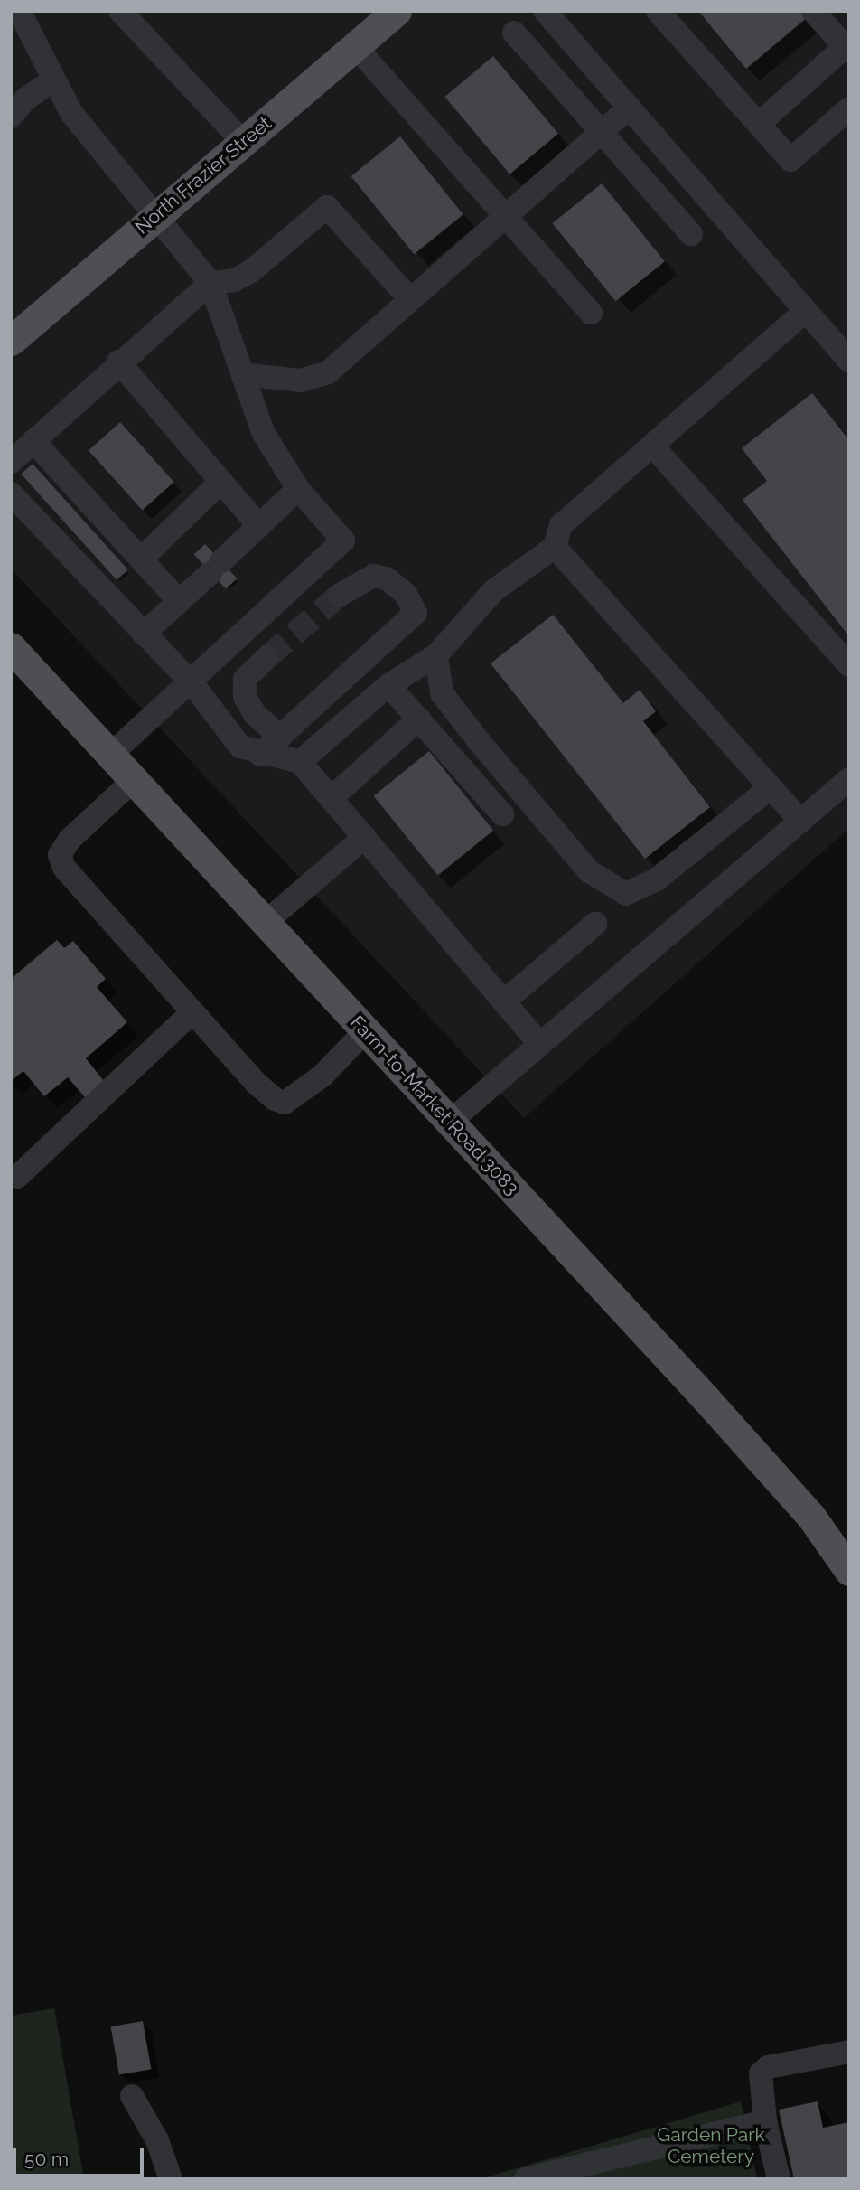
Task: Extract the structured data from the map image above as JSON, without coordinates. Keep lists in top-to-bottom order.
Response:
{
  "streets": {
    "main road": ["North Frazier Street", "Farm-to-Market Road 3083"]
  },
  "parks": ["Garden Park Cemetery"],
  "scale_bar": "50 m"
}
